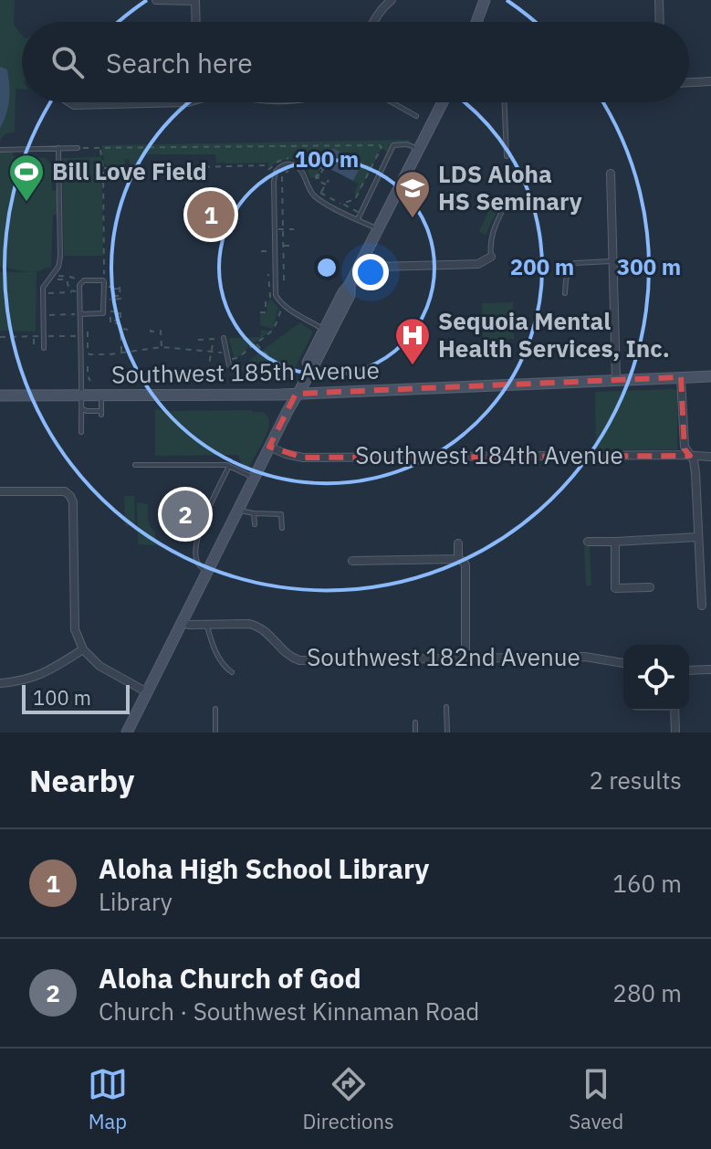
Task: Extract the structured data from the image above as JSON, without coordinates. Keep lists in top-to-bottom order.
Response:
{
  "streets": {
    "main road": ["Southwest 185th Avenue"],
    "street": ["Southwest 184th Avenue", "Southwest 182nd Avenue"]
  },
  "places": {
    "sports": ["Bill Love Field"],
    "school or university": ["LDS Aloha HS Seminary"],
    "hospital": ["Sequoia Mental Health Services, Inc."]
  },
  "scale_bar": "100 m",
  "page": {
    "search": "Search here",
    "pins": ["1", "2"],
    "scale": "100 m",
    "heading": ["Nearby", "2 results"],
    "list": [
      {
        "mark": "1",
        "name": "Aloha High School Library",
        "note": "Library",
        "value": "160 m"
      },
      {
        "mark": "2",
        "name": "Aloha Church of God",
        "note": "Church · Southwest Kinnaman Road",
        "value": "280 m"
      }
    ],
    "nav": ["Map", "Directions", "Saved"]
  },
  "rings": ["100 m", "200 m", "300 m"]
}
